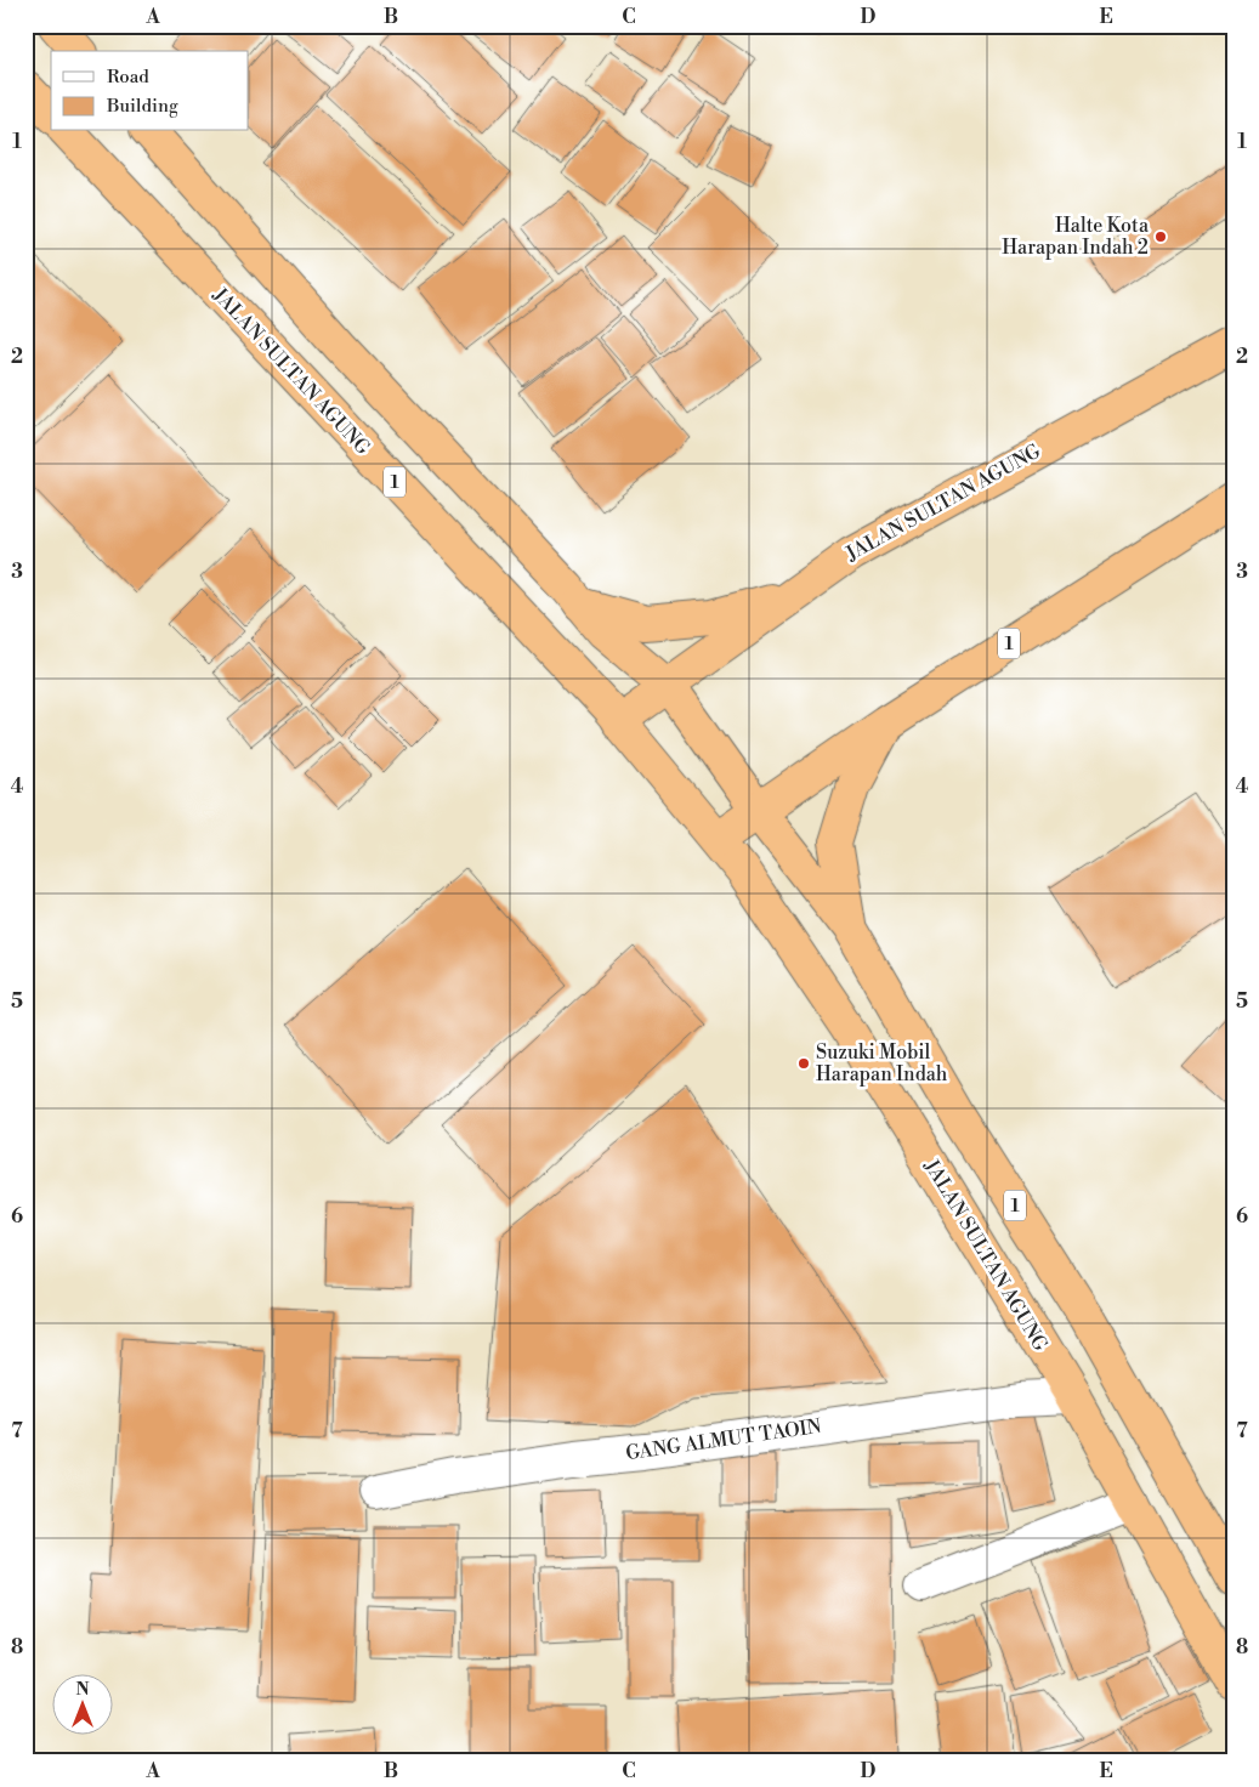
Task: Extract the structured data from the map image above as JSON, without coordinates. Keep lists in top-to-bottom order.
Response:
{
  "streets": {
    "highway": ["JALAN SULTAN AGUNG", "1"],
    "street": ["GANG ALMUT TAOIN"]
  },
  "crossings": [
    ["JALAN SULTAN AGUNG", "1"],
    ["JALAN SULTAN AGUNG", "GANG ALMUT TAOIN"]
  ],
  "places": ["Halte Kota Harapan Indah 2", "Suzuki Mobil Harapan Indah"],
  "legend": ["Road", "Building"],
  "north": "top",
  "grid": {
    "columns": [
      "A",
      "B",
      "C",
      "D",
      "E"
    ],
    "rows": [
      "1",
      "2",
      "3",
      "4",
      "5",
      "6",
      "7",
      "8"
    ]
  }
}
